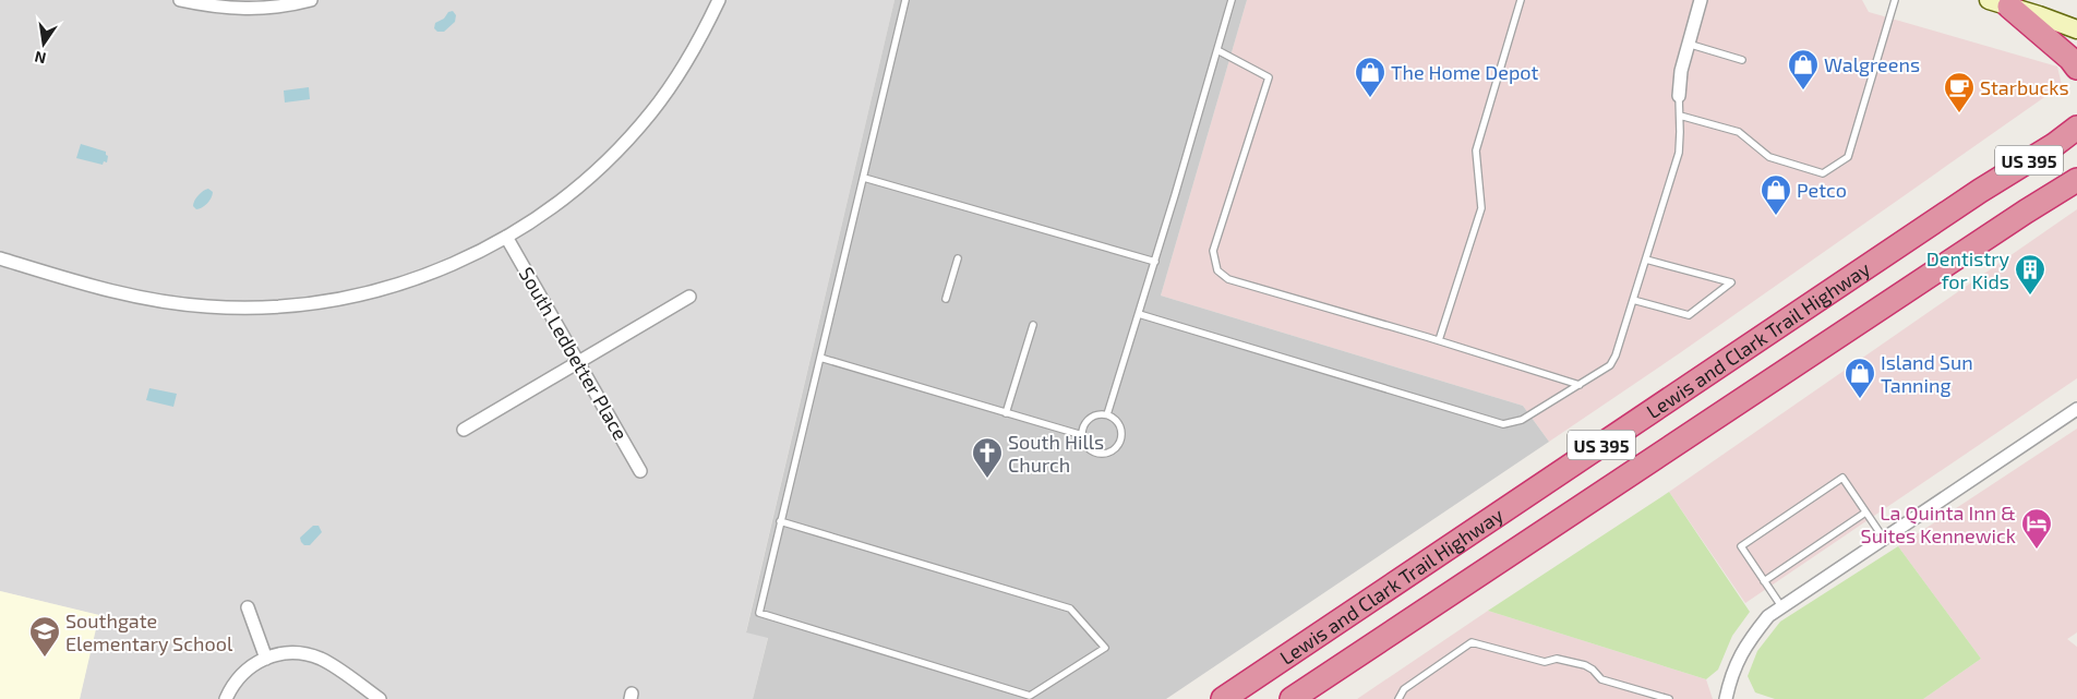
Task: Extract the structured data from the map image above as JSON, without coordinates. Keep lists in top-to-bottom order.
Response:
{
  "streets": {
    "highway": ["US 395", "Lewis and Clark Trail Highway"],
    "street": ["South Ledbetter Place"]
  },
  "places": {
    "shop": [
      "Walgreens",
      "The Home Depot",
      "Petco",
      "Island Sun Tanning"
    ],
    "cafe": ["Starbucks"],
    "building": ["Dentistry for Kids"],
    "church": ["South Hills Church"],
    "hotel": ["La Quinta Inn & Suites Kennewick"],
    "school or university": ["Southgate Elementary School"]
  },
  "north": "bottom"
}
